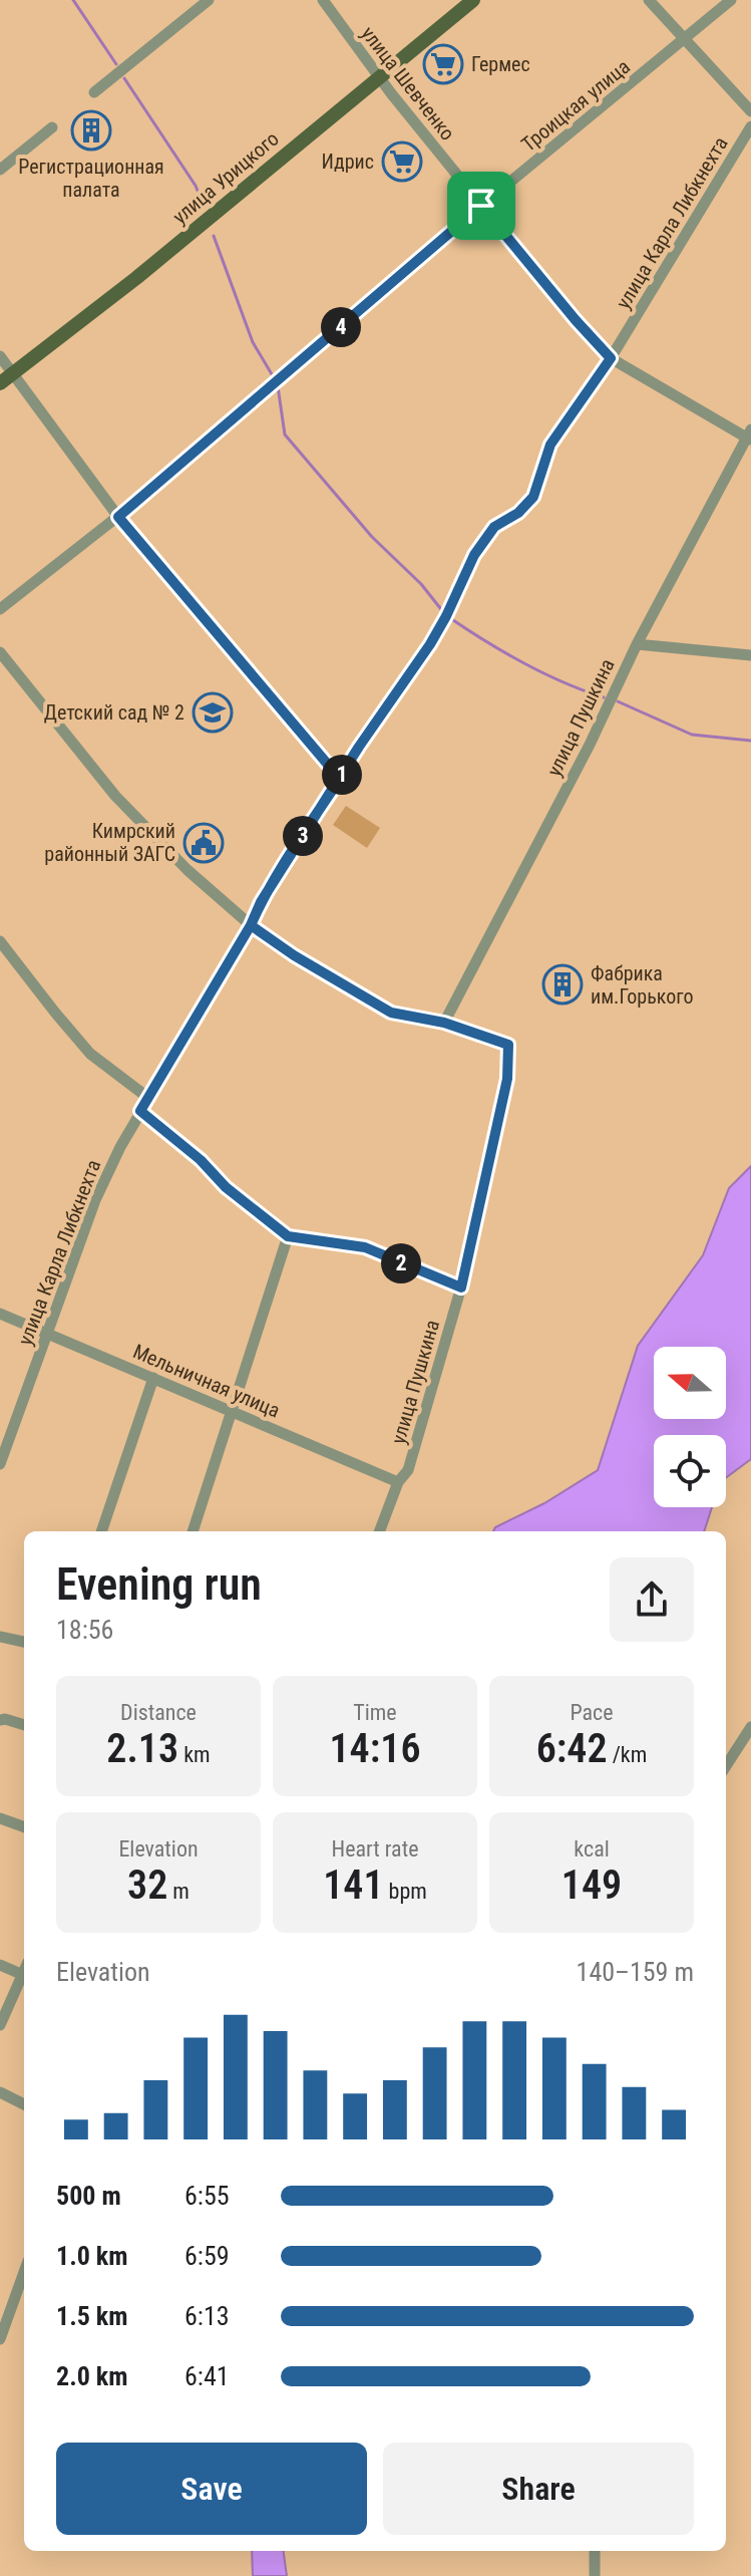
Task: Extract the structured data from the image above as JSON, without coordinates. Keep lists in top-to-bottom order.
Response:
{
  "streets": {
    "main road": ["улица Урицкого"],
    "street": [
      "улица Шевченко",
      "Троицкая улица",
      "улица Карла Либкнехта",
      "улица Пушкина",
      "Мельничная улица"
    ]
  },
  "crossings": [
    ["улица Шевченко", "Троицкая улица"],
    ["улица Шевченко", "улица Урицкого"],
    ["улица Шевченко", "улица Карла Либкнехта"],
    ["улица Шевченко", "улица Пушкина"],
    ["улица Карла Либкнехта", "Мельничная улица"],
    ["улица Пушкина", "Мельничная улица"]
  ],
  "places": {
    "supermarket": ["Гермес", "Идрис"],
    "building": ["Регистрационная палата", "Фабрика им.Горького"],
    "school or university": ["Детский сад № 2"],
    "public building": ["Кимрский районный ЗАГС"]
  },
  "north": "left",
  "page": {
    "pins": [
      "4",
      "1",
      "3",
      "2"
    ],
    "heading": ["Evening run", "18:56"],
    "stats": [
      ["Distance", "2.13 km"],
      ["Time", "14:16"],
      ["Pace", "6:42 /km"],
      ["Elevation", "32 m"],
      ["Heart rate", "141 bpm"],
      ["kcal", "149"]
    ],
    "chart": ["Elevation", "140–159 m"],
    "list": [
      {
        "name": "500 m",
        "note": "6:55"
      },
      {
        "name": "1.0 km",
        "note": "6:59"
      },
      {
        "name": "1.5 km",
        "note": "6:13"
      },
      {
        "name": "2.0 km",
        "note": "6:41"
      }
    ],
    "buttons": ["Save", "Share"]
  }
}
